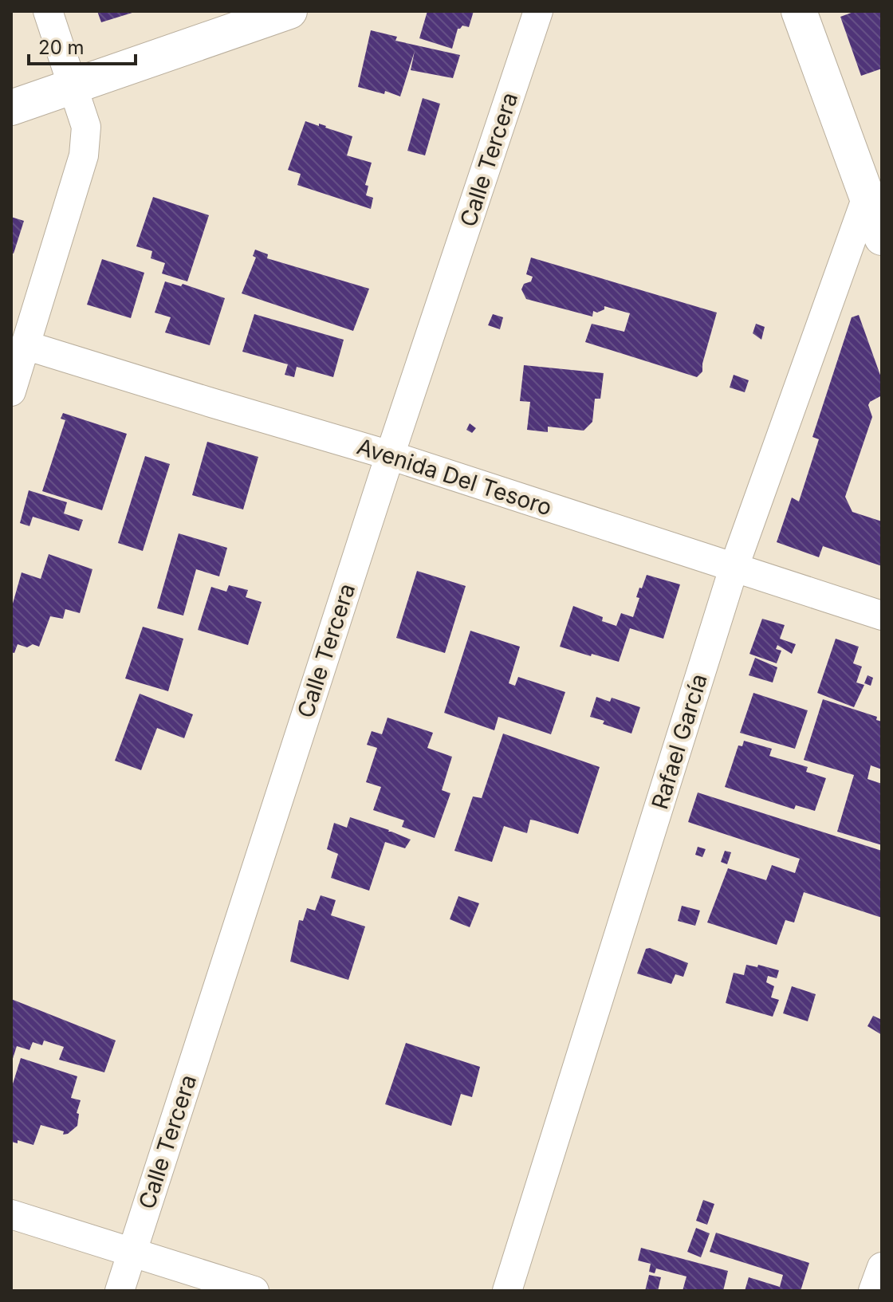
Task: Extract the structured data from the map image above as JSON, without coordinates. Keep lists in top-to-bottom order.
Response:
{
  "streets": {
    "street": ["Calle Tercera", "Avenida Del Tesoro", "Rafael García"]
  },
  "crossings": [
    ["Calle Tercera", "Avenida Del Tesoro"],
    ["Avenida Del Tesoro", "Rafael García"]
  ],
  "scale_bar": "20 m"
}
